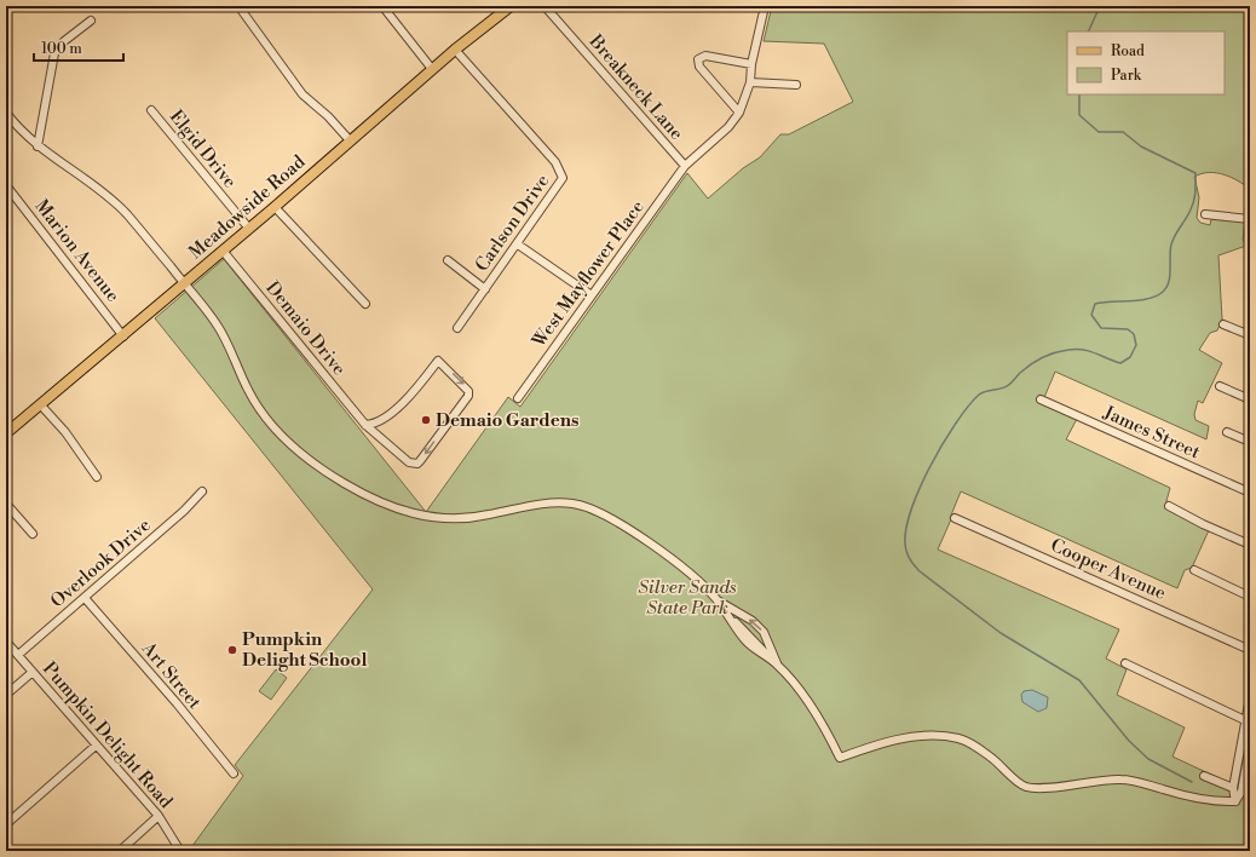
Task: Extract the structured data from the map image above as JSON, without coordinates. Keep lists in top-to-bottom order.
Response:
{
  "streets": {
    "main road": ["Meadowside Road"],
    "street": [
      "Breakneck Lane",
      "Elgid Drive",
      "Carlson Drive",
      "Marion Avenue",
      "West Mayflower Place",
      "Demaio Drive",
      "James Street",
      "Overlook Drive",
      "Cooper Avenue",
      "Art Street",
      "Pumpkin Delight Road"
    ]
  },
  "crossings": [
    ["Breakneck Lane", "West Mayflower Place"],
    ["Elgid Drive", "Meadowside Road"],
    ["Meadowside Road", "Carlson Drive"],
    ["Meadowside Road", "Marion Avenue"],
    ["Meadowside Road", "Demaio Drive"],
    ["Overlook Drive", "Art Street"],
    ["Overlook Drive", "Pumpkin Delight Road"]
  ],
  "parks": ["Silver Sands State Park"],
  "places": ["Demaio Gardens", "Pumpkin Delight School"],
  "legend": ["Road", "Park"],
  "scale_bar": "100 m"
}
